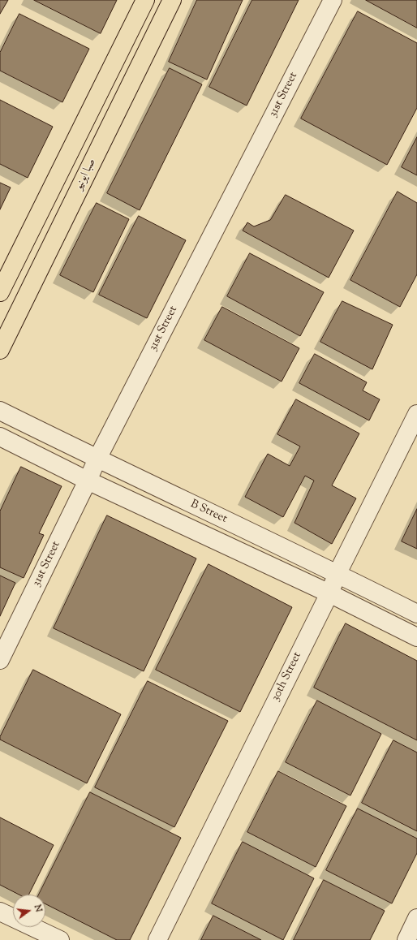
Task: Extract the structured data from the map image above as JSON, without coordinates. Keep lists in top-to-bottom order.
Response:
{
  "streets": {
    "main road": ["صبا ایونیو"],
    "street": ["31st Street", "B Street", "30th Street"]
  },
  "crossings": [
    ["31st Street", "B Street"],
    ["B Street", "30th Street"]
  ],
  "north": "right"
}
